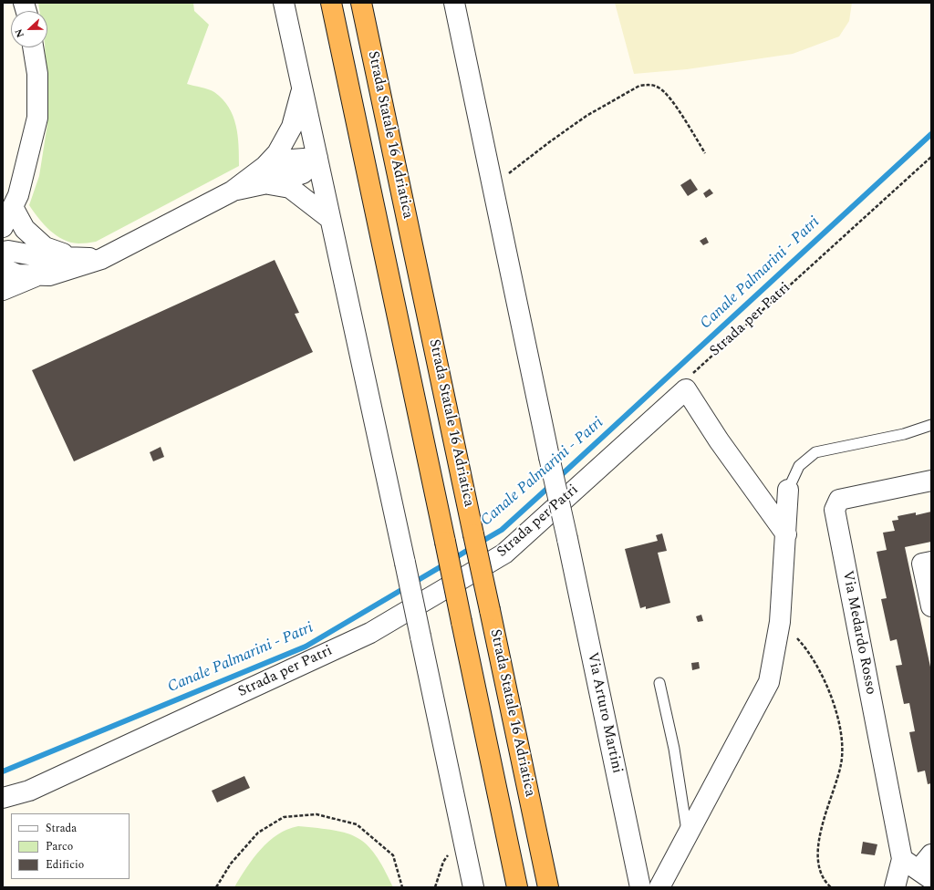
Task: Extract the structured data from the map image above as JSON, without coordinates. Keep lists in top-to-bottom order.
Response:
{
  "streets": {
    "highway": ["Strada Statale 16 Adriatica"],
    "street": ["Strada per Patri", "Via Medardo Rosso", "Via Arturo Martini"]
  },
  "water": ["Canale Palmarini - Patri"],
  "legend": ["Strada", "Parco", "Edificio"],
  "north": "left"
}
